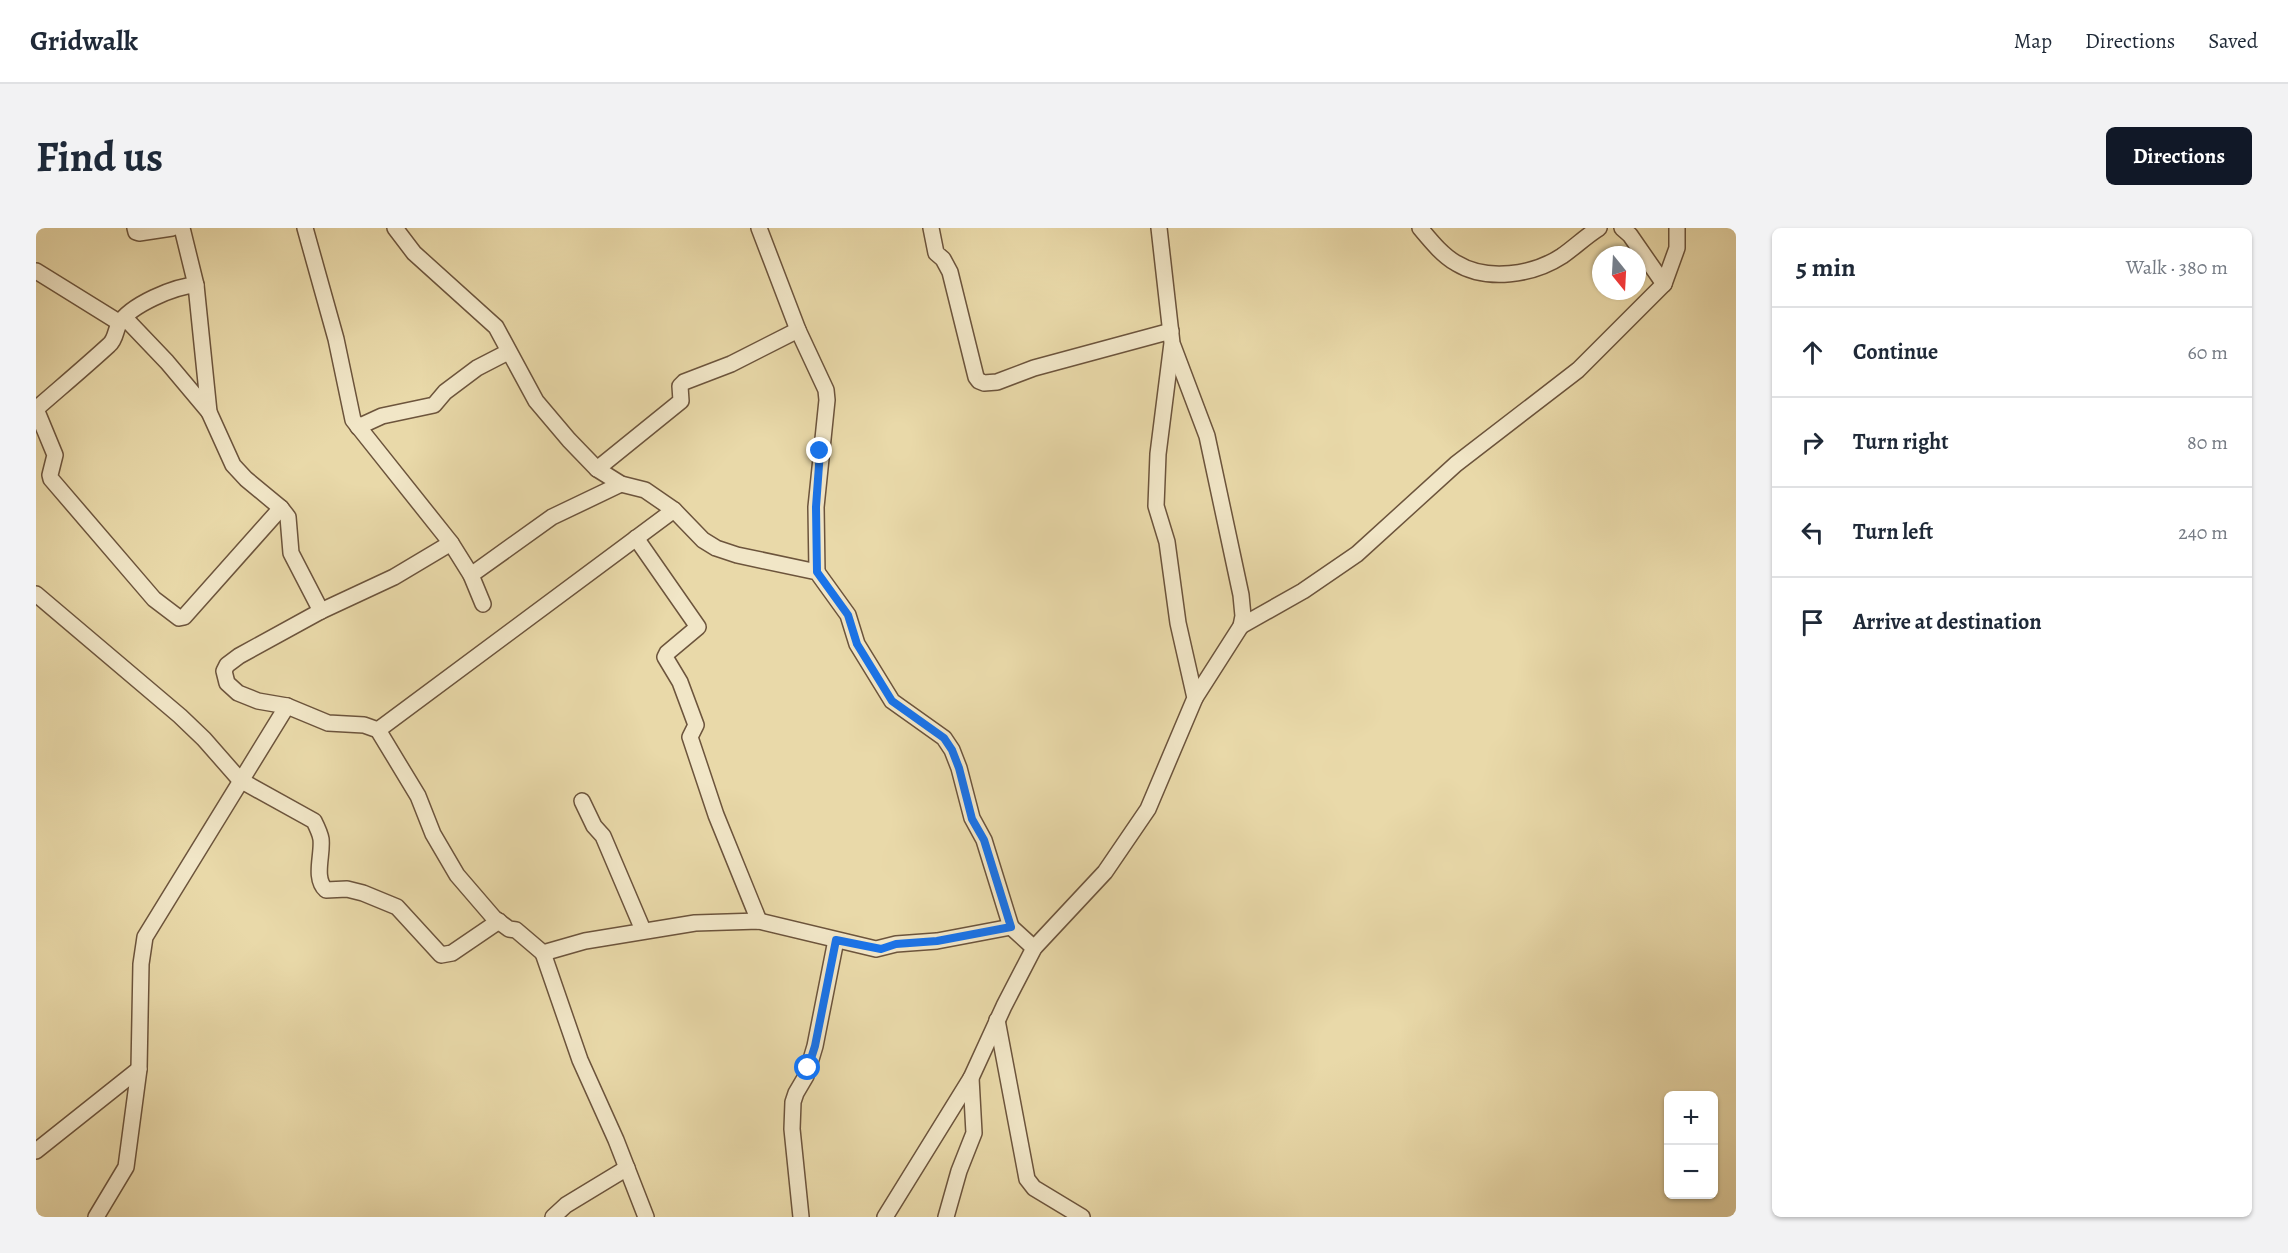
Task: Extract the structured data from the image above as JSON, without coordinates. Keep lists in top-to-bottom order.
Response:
{
  "north": "bottom",
  "page": {
    "header": "Gridwalk",
    "nav": ["Map", "Directions", "Saved"],
    "buttons": "Directions",
    "title": "Find us",
    "heading": ["5 min", "Walk · 380 m"],
    "list": [
      ["Continue", "60 m"],
      ["Turn right", "80 m"],
      ["Turn left", "240 m"],
      "Arrive at destination"
    ],
    "map_buttons": ["+", "−"]
  }
}
